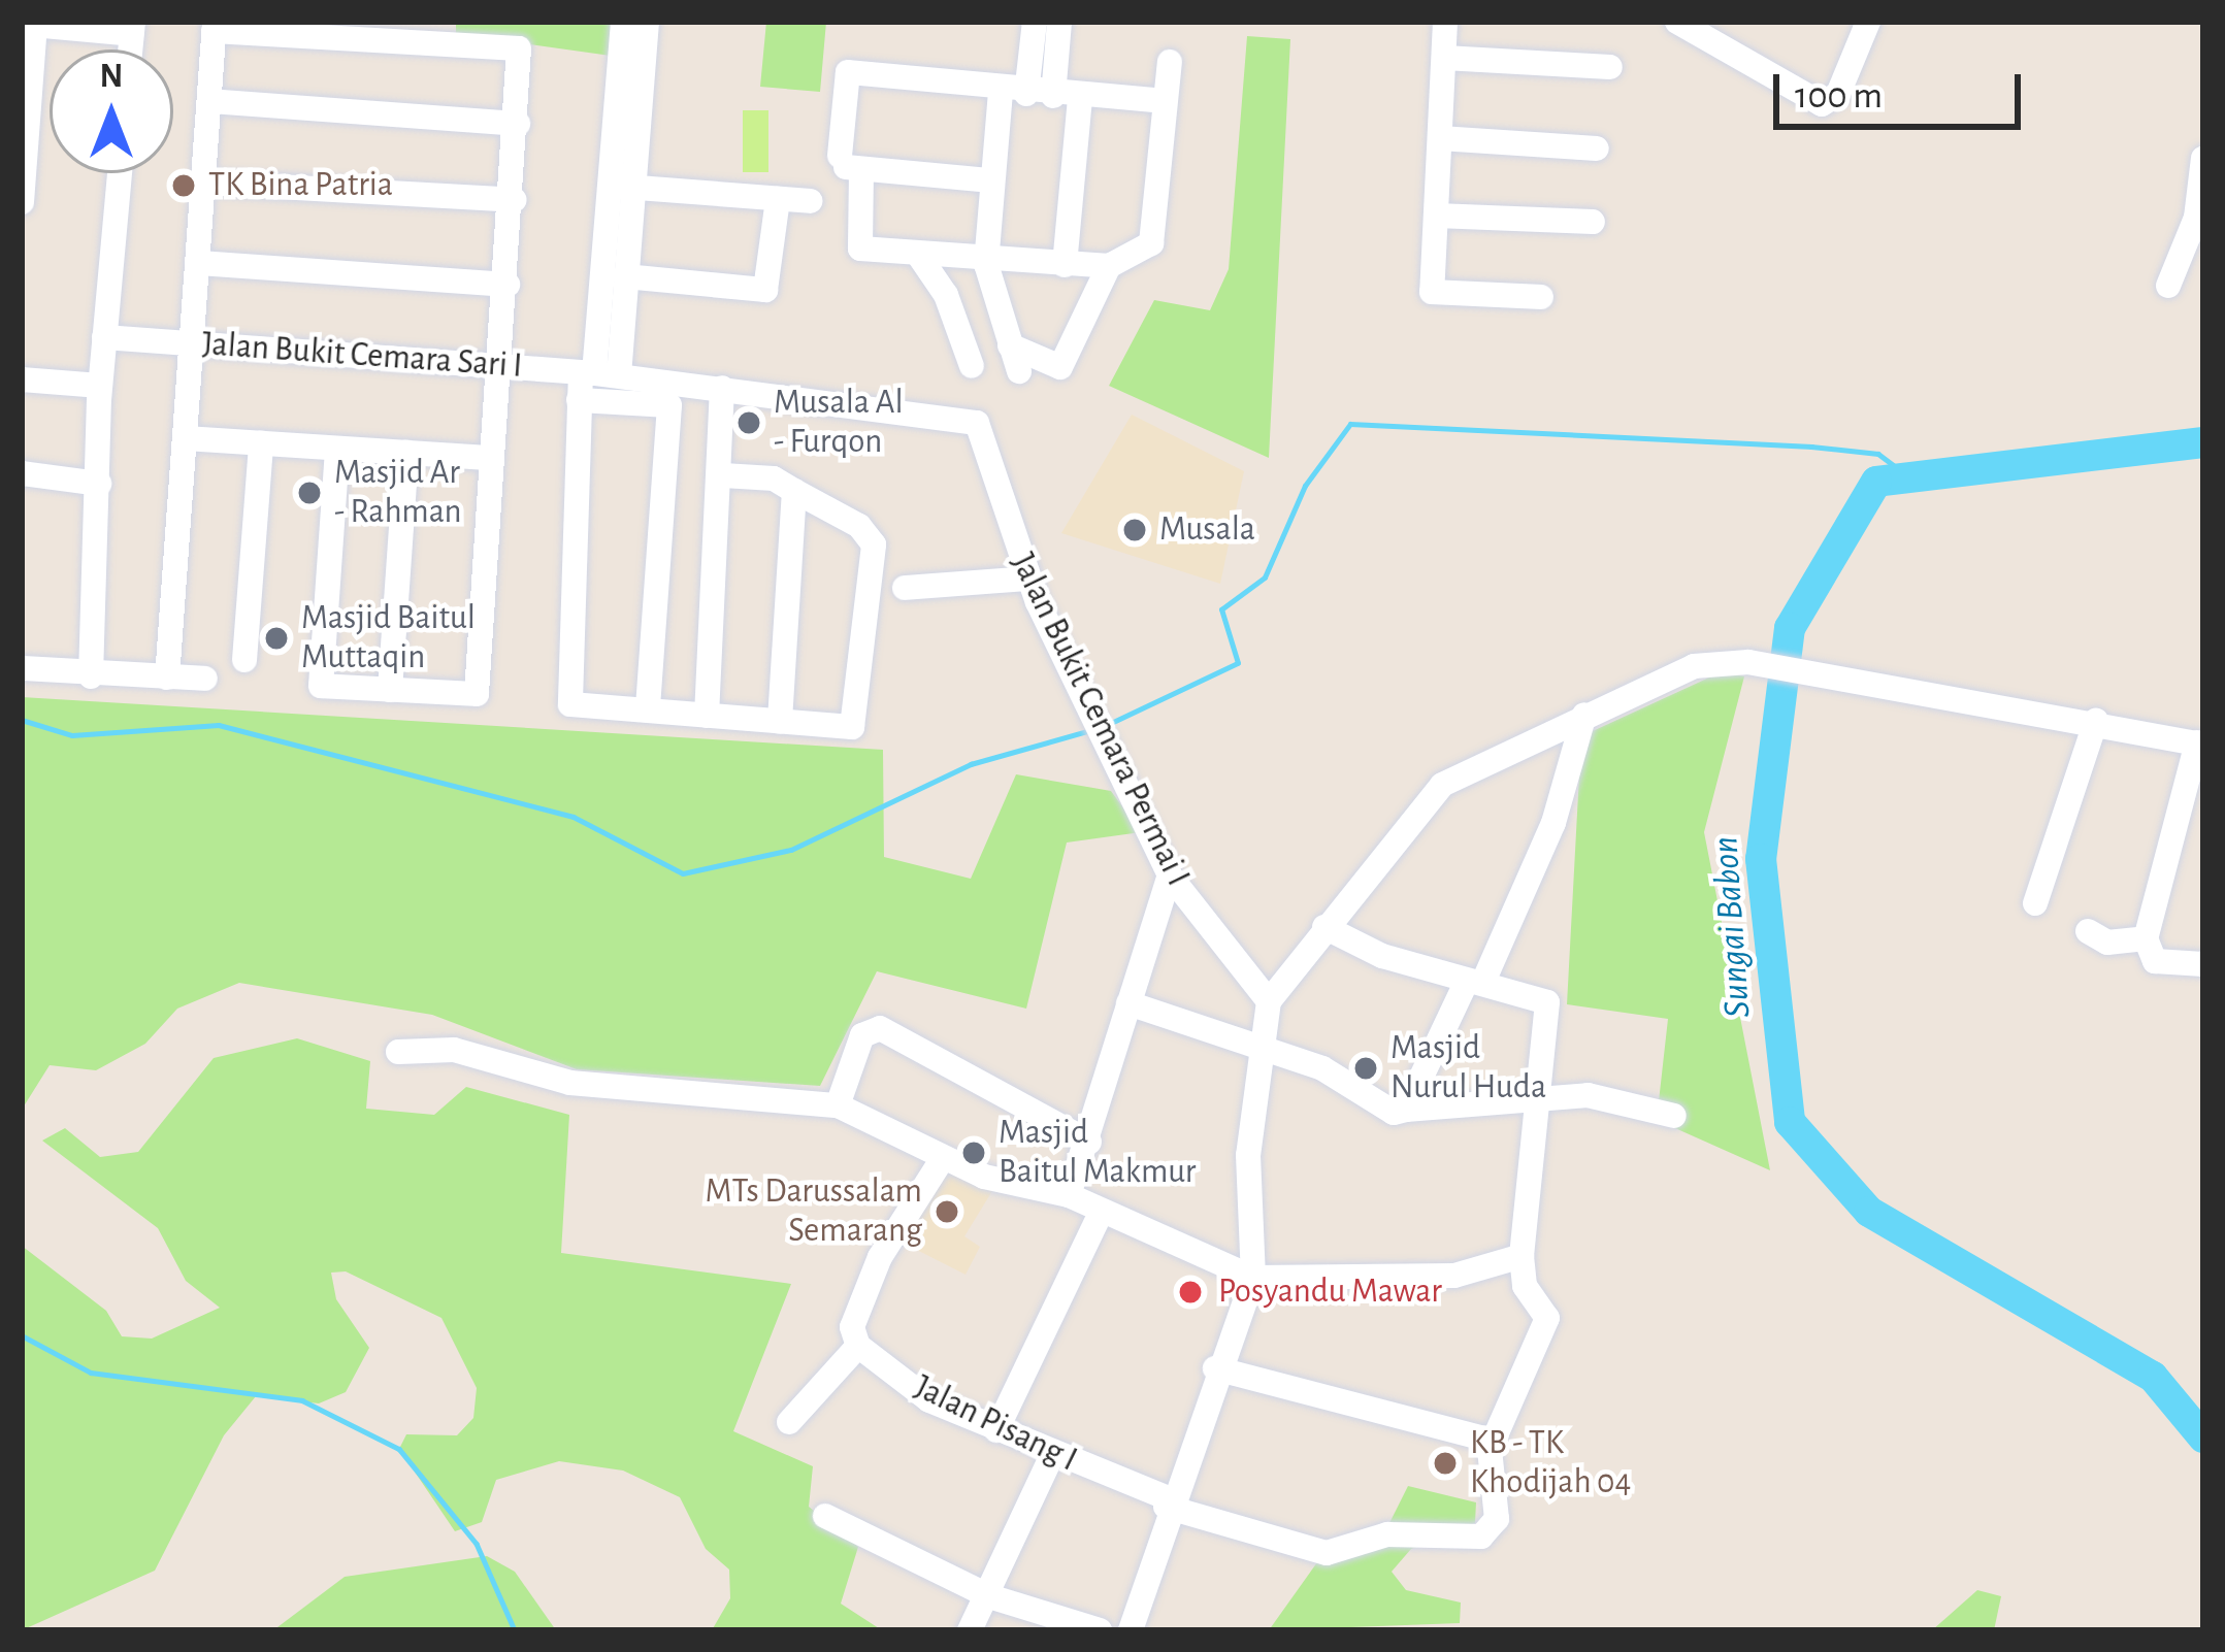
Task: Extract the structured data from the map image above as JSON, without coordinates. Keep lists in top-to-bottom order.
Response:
{
  "streets": {
    "street": ["Jalan Bukit Cemara Sari I", "Jalan Bukit Cemara Permai I", "Jalan Pisang I"]
  },
  "crossings": [
    ["Jalan Bukit Cemara Sari I", "Jalan Bukit Cemara Permai I"]
  ],
  "water": ["Sungai Babon"],
  "places": [
    "TK Bina Patria",
    "Musala Al - Furqon",
    "Masjid Ar - Rahman",
    "Musala",
    "Masjid Baitul Muttaqin",
    "Masjid Nurul Huda",
    "Masjid Baitul Makmur",
    "MTs Darussalam Semarang",
    "Posyandu Mawar",
    "KB - TK Khodijah 04"
  ],
  "scale_bar": "100 m",
  "north": "top"
}
